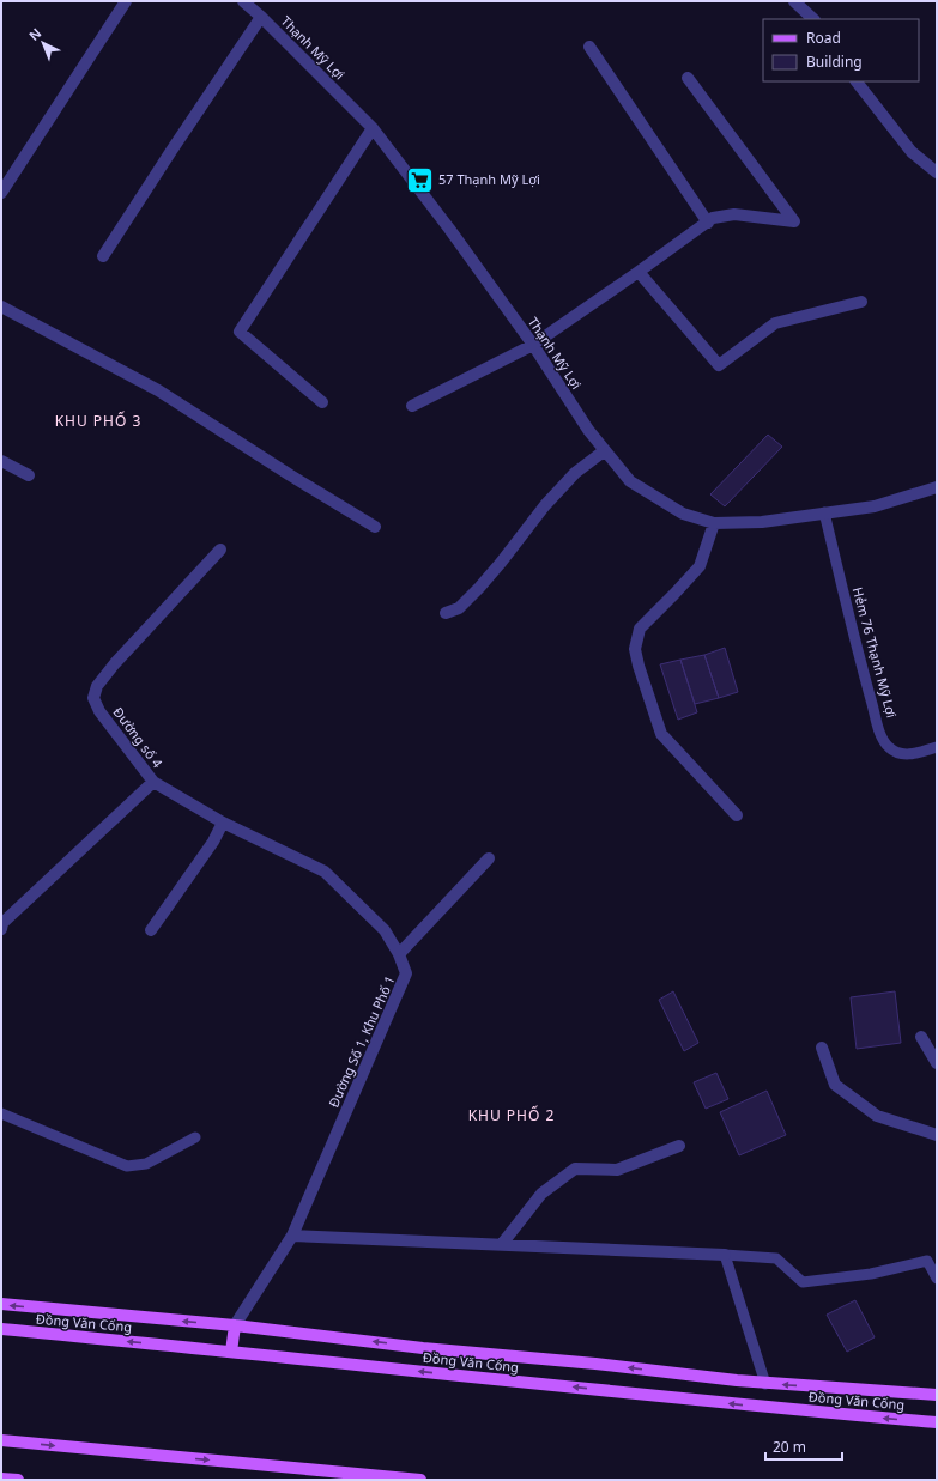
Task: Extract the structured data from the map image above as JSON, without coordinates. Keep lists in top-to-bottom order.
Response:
{
  "streets": {
    "main road": ["Đồng Văn Cống"],
    "street": ["Thạnh Mỹ Lợi", "Đường số 4", "Đường Số 1, Khu Phố 1"],
    "lane": ["Hẻm 76 Thạnh Mỹ Lợi"]
  },
  "crossings": [
    ["Thạnh Mỹ Lợi", "Hẻm 76 Thạnh Mỹ Lợi"],
    ["Đường số 4", "Đường Số 1, Khu Phố 1"],
    ["Đường Số 1, Khu Phố 1", "Đồng Văn Cống"]
  ],
  "one_way": ["Đồng Văn Cống"],
  "districts": ["KHU PHỐ 3", "KHU PHỐ 2"],
  "places": {
    "supermarket": ["57 Thạnh Mỹ Lợi"]
  },
  "legend": ["Road", "Building"],
  "scale_bar": "20 m",
  "north": "top left"
}
